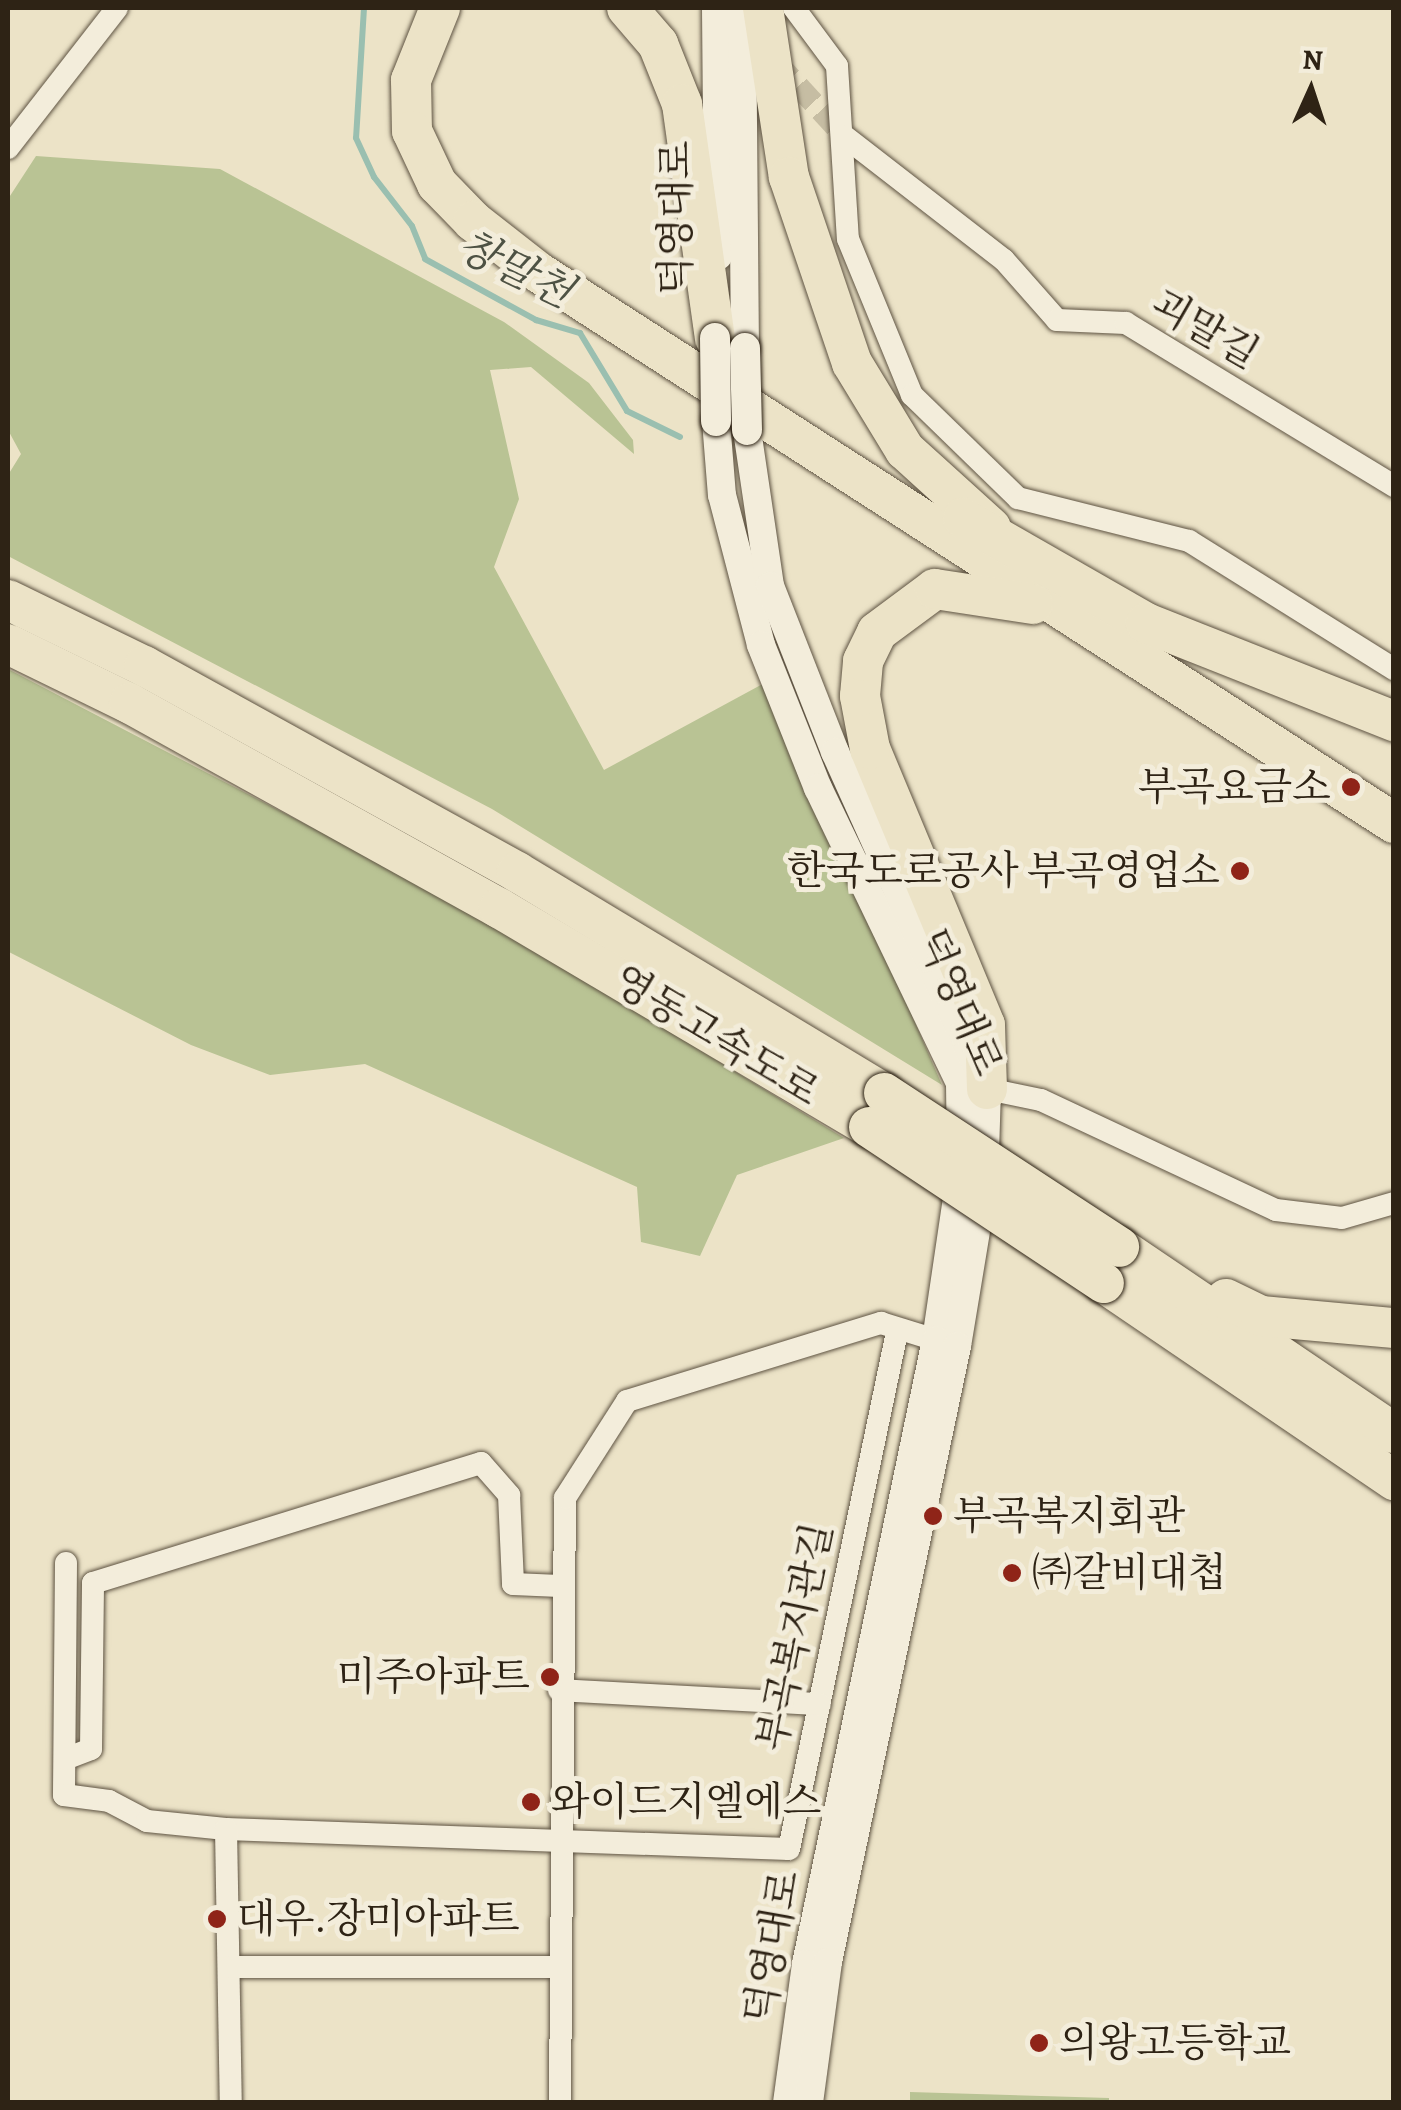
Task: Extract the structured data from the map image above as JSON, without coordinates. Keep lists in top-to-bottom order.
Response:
{
  "streets": {
    "highway": ["영동고속도로"],
    "main road": ["덕영대로"],
    "street": ["괴말길", "부곡복지관길"]
  },
  "water": ["창말천"],
  "places": [
    "부곡요금소",
    "한국도로공사 부곡영업소",
    "부곡복지회관",
    "㈜갈비대첩",
    "미주아파트",
    "와이드지엘에스",
    "대우.장미아파트",
    "의왕고등학교"
  ],
  "north": "top"
}
